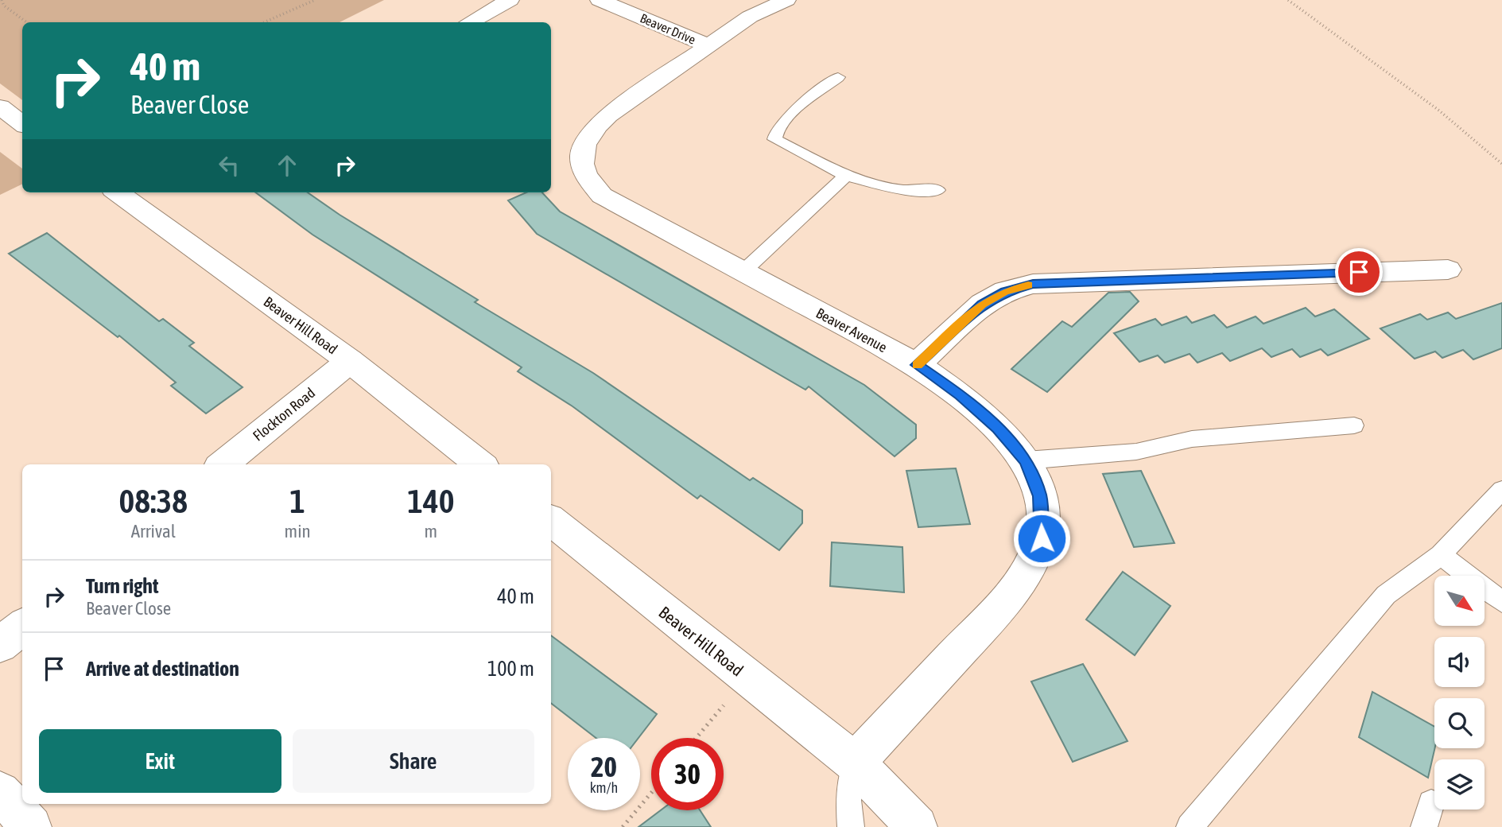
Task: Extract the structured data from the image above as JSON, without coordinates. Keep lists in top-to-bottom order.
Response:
{
  "streets": {
    "street": [
      "Beaver Drive",
      "Beaver Hill Road",
      "Beaver Avenue",
      "Flockton Road"
    ]
  },
  "crossings": [
    ["Beaver Drive", "Beaver Avenue"],
    ["Beaver Hill Road", "Beaver Avenue"],
    ["Beaver Hill Road", "Flockton Road"]
  ],
  "north": "bottom right",
  "page": {
    "turn": ["40 m", "Beaver Close"],
    "eta": [
      "08:38",
      "Arrival",
      "1",
      "min",
      "140",
      "m"
    ],
    "list": [
      {
        "name": "Turn right",
        "note": "Beaver Close",
        "value": "40 m"
      },
      {
        "name": "Arrive at destination",
        "value": "100 m"
      }
    ],
    "buttons": ["Exit", "Share"],
    "speed": "20 km/h",
    "limit": "30"
  }
}
